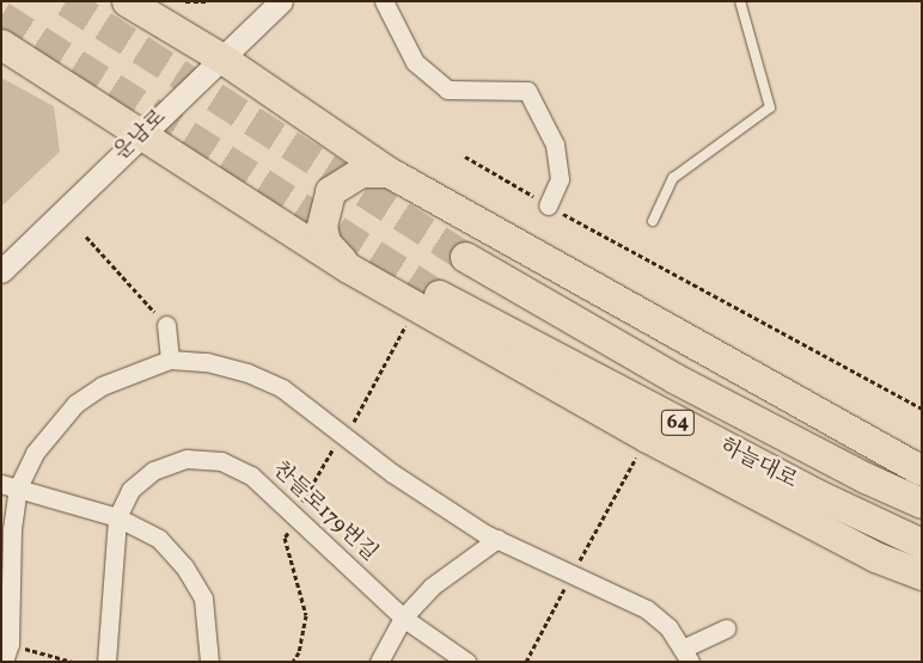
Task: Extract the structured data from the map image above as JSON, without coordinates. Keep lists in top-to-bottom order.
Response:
{
  "streets": {
    "highway": ["64", "하늘대로"],
    "street": ["운남로", "찬들로179번길"]
  }
}
